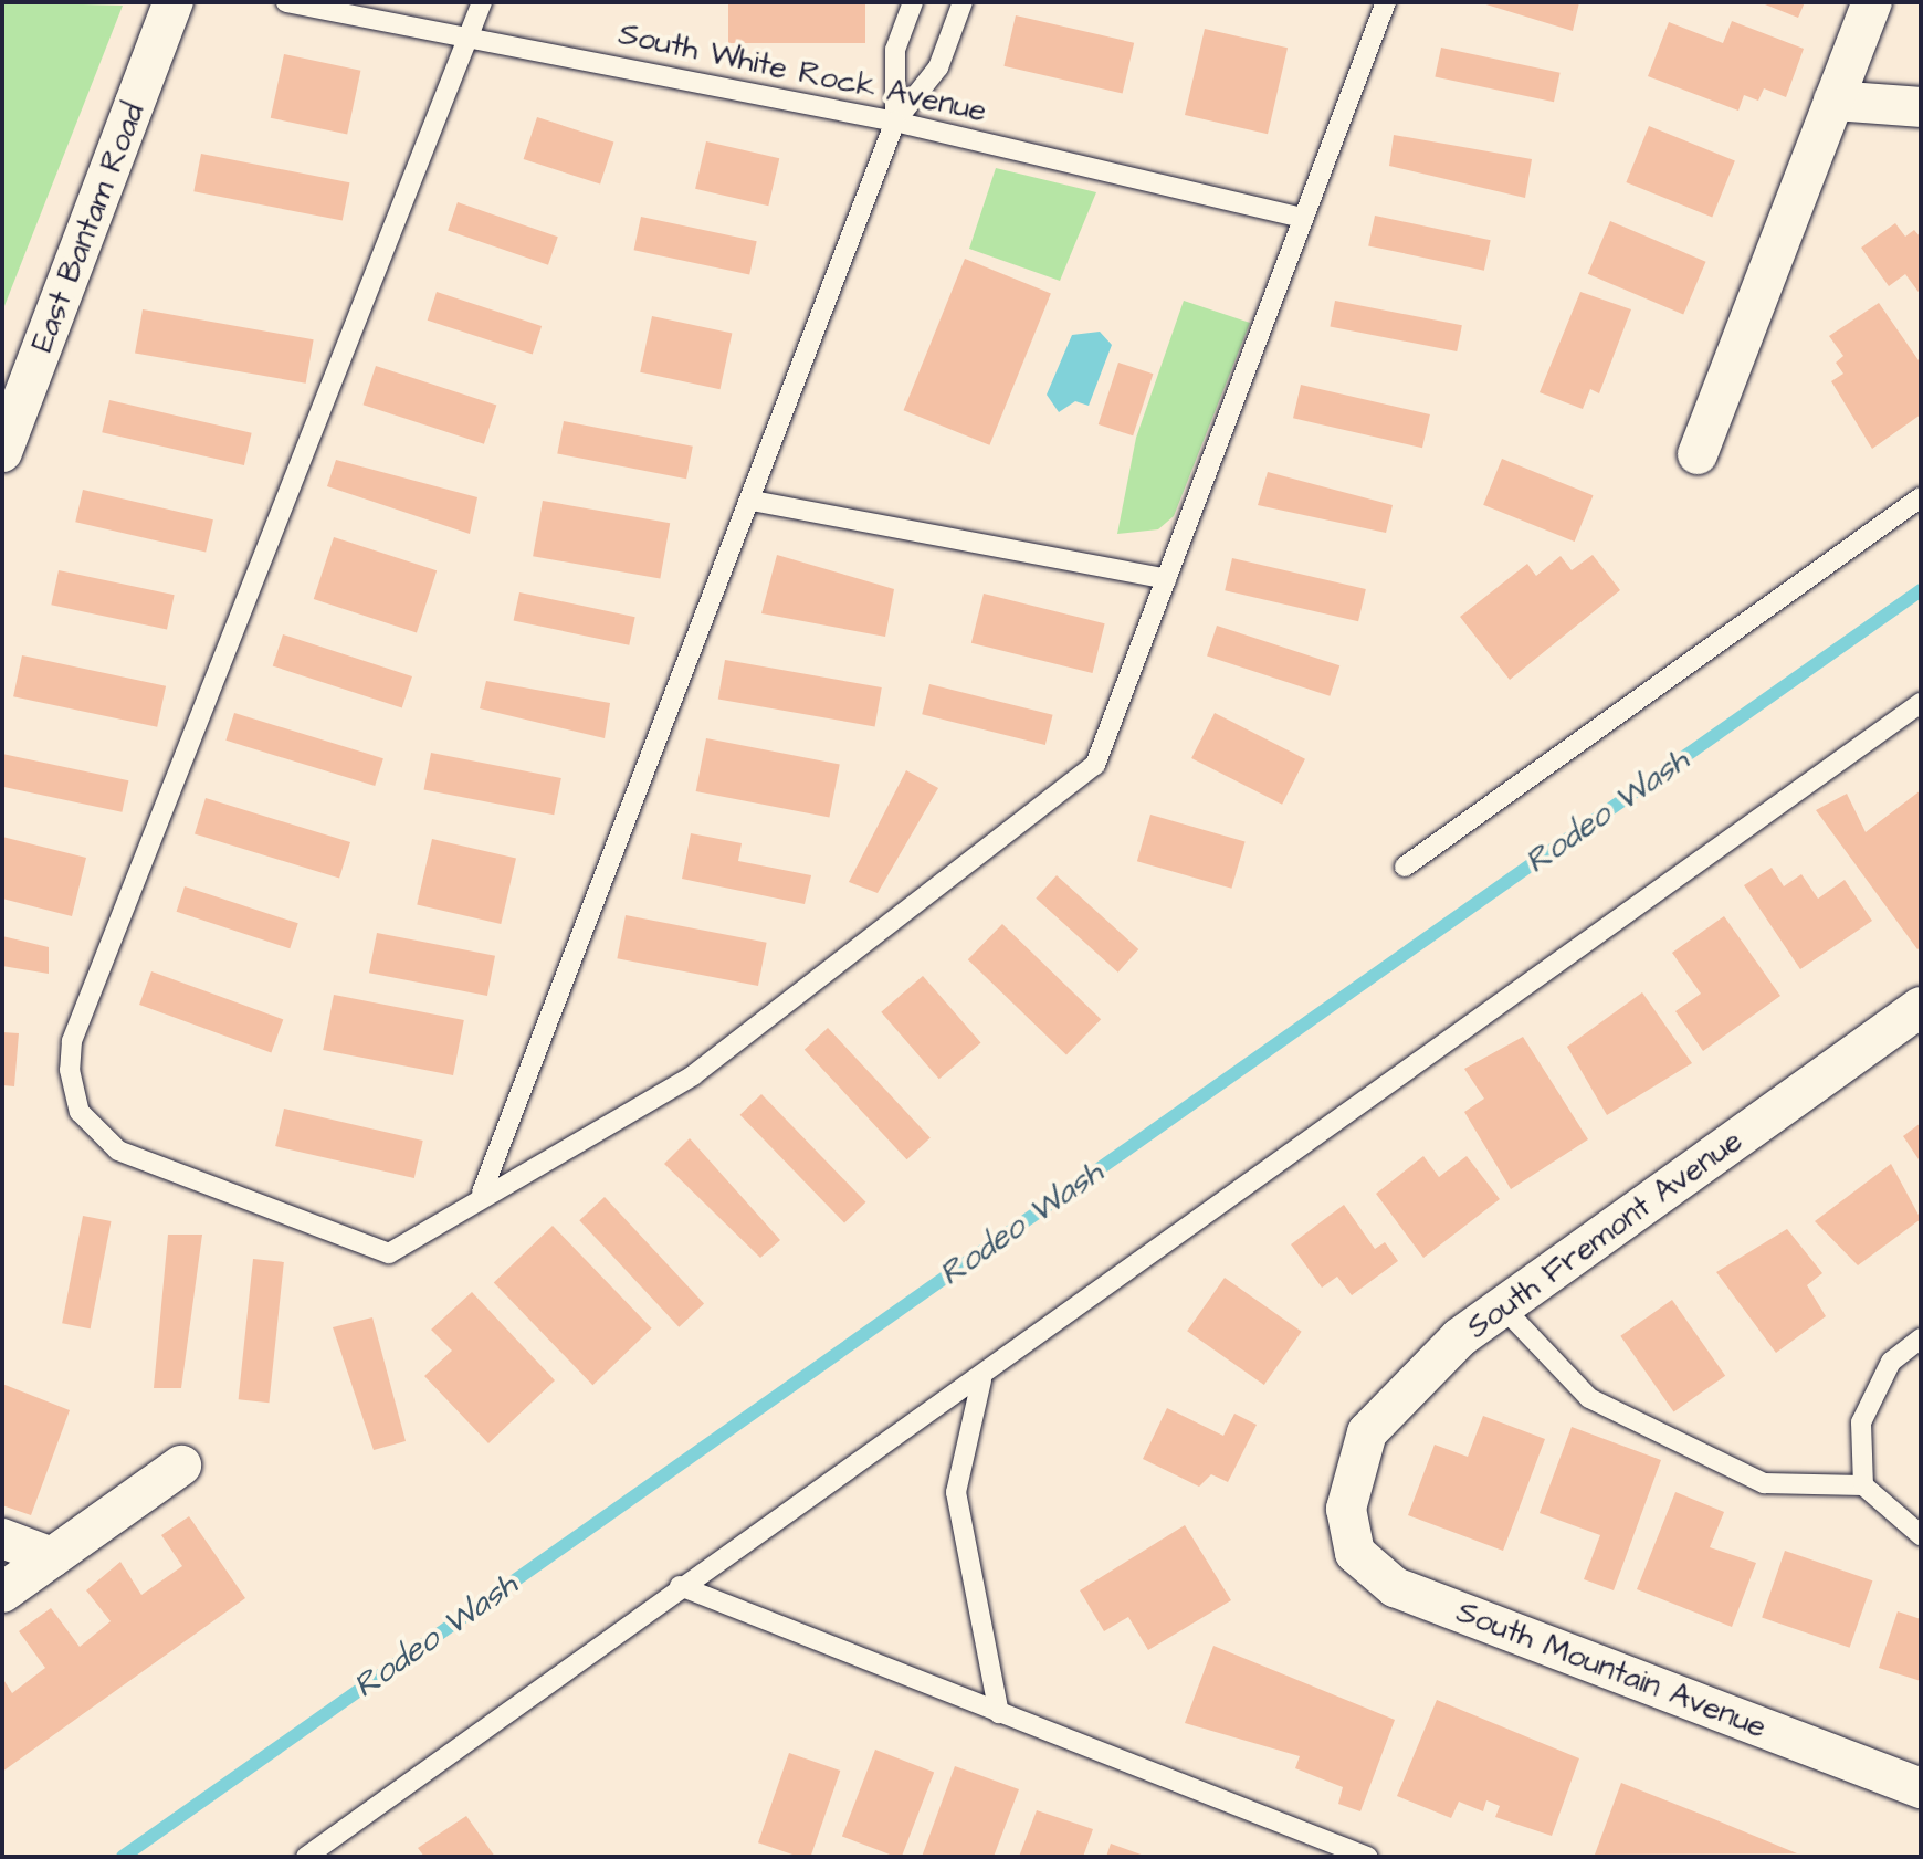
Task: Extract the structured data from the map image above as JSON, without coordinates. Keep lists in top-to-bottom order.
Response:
{
  "streets": {
    "street": ["East Bantam Road", "South Fremont Avenue", "South Mountain Avenue"],
    "lane": ["South White Rock Avenue"]
  },
  "crossings": [
    ["South Fremont Avenue", "South Mountain Avenue"]
  ],
  "water": ["Rodeo Wash"]
}
